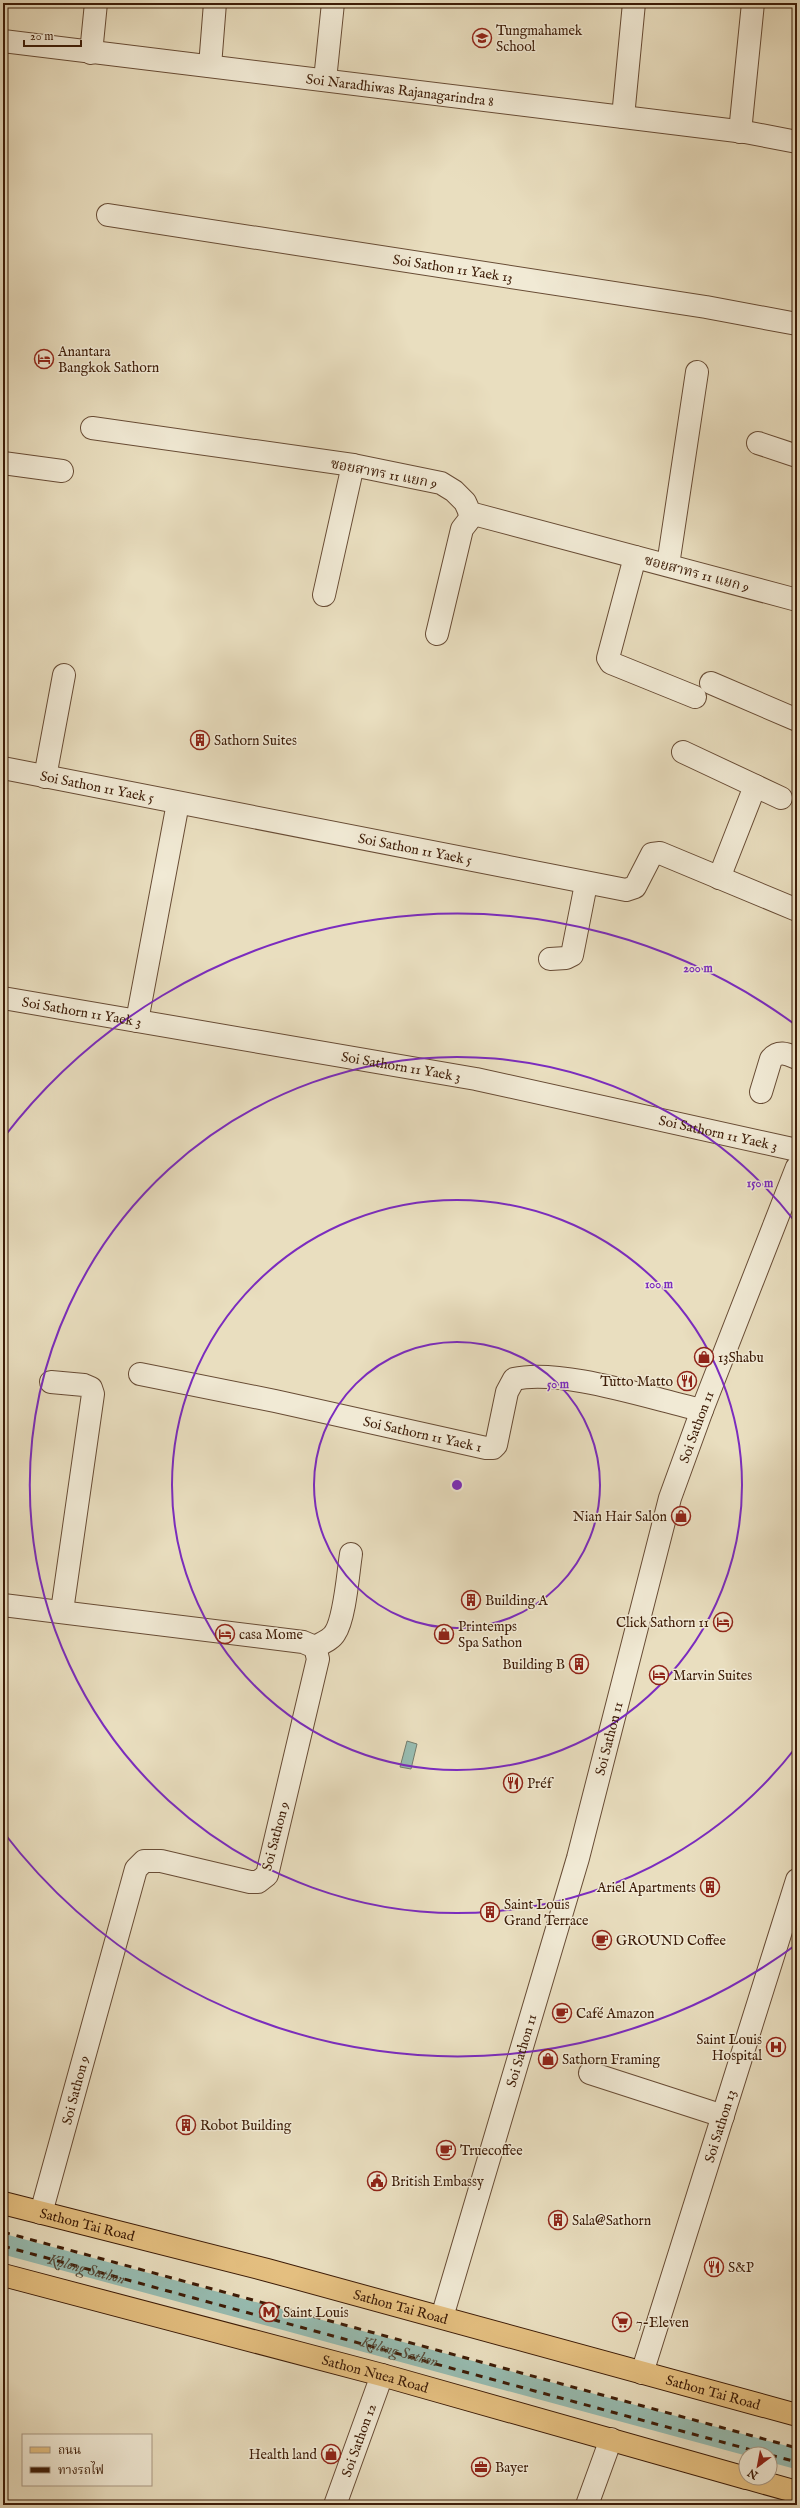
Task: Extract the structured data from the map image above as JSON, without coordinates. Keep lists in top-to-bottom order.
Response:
{
  "streets": {
    "main road": ["Sathon Tai Road", "Sathon Nuea Road"],
    "street": [
      "Soi Naradhiwas Rajanagarindra 8",
      "Soi Sathon 11 Yaek 13",
      "ซอยสาทร 11 แยก 9",
      "Soi Sathon 11 Yaek 5",
      "Soi Sathorn 11 Yaek 3",
      "Soi Sathon 11",
      "Soi Sathorn 11 Yaek 1",
      "Soi Sathon 9",
      "Soi Sathon 13",
      "Soi Sathon 12"
    ]
  },
  "crossings": [
    ["Soi Sathon 11", "Soi Sathorn 11 Yaek 1"],
    ["Soi Sathon 11", "Sathon Tai Road"],
    ["Soi Sathon 9", "Sathon Tai Road"],
    ["Soi Sathon 13", "Sathon Tai Road"],
    ["Sathon Nuea Road", "Soi Sathon 12"]
  ],
  "water": ["Khlong Sathon"],
  "places": {
    "school or university": ["Tungmahamek School"],
    "hotel": [
      "Anantara Bangkok Sathorn",
      "Click Sathorn 11",
      "casa Mome",
      "Marvin Suites"
    ],
    "building": [
      "Sathorn Suites",
      "Building A",
      "Building B",
      "Ariel Apartments",
      "Saint Louis Grand Terrace",
      "Robot Building",
      "Sala@Sathorn"
    ],
    "shop": [
      "13Shabu",
      "Nian Hair Salon",
      "Printemps Spa Sathon",
      "Sathorn Framing",
      "Health land"
    ],
    "restaurant": ["Tutto Matto", "Préf", "S&P"],
    "cafe": ["GROUND Coffee", "Café Amazon", "Truecoffee"],
    "hospital": ["Saint Louis Hospital"],
    "public building": ["British Embassy"],
    "metro station": ["Saint Louis"],
    "supermarket": ["7-Eleven"],
    "office": ["Bayer"]
  },
  "legend": ["ถนน", "ทางรถไฟ"],
  "scale_bar": "20 m",
  "north": "bottom left",
  "rings": [
    "200 m",
    "150 m",
    "100 m",
    "50 m"
  ]
}
